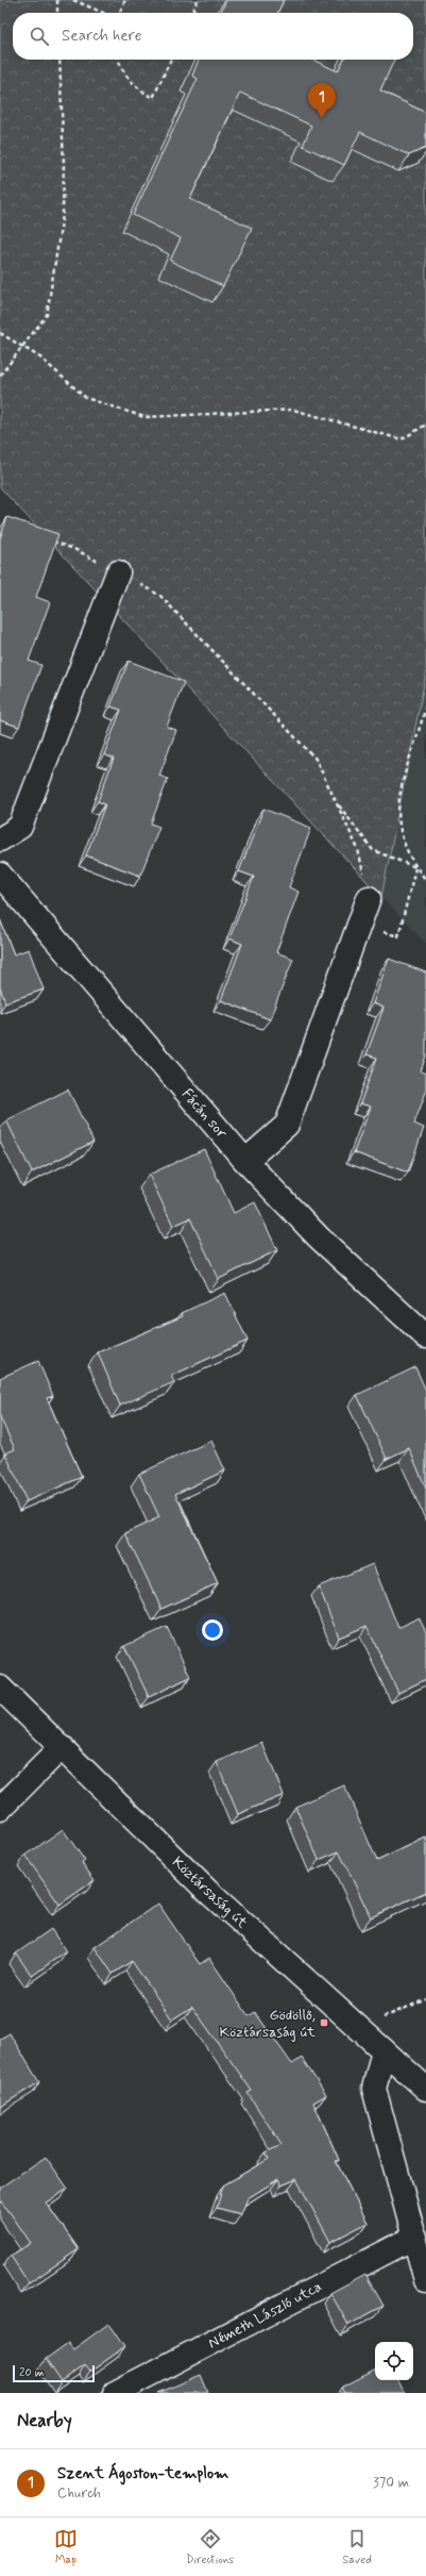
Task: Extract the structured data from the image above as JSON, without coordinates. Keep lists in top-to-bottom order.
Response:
{
  "streets": {
    "street": ["Fácán sor", "Köztársaság út", "Németh László utca"]
  },
  "places": {
    "transit": ["Gödöllő, Köztársaság út"]
  },
  "scale_bar": "20 m",
  "page": {
    "search": "Search here",
    "pins": "1",
    "scale": "20 m",
    "heading": "Nearby",
    "list": [
      {
        "mark": "1",
        "name": "Szent Ágoston-templom",
        "note": "Church",
        "value": "370 m"
      }
    ],
    "nav": ["Map", "Directions", "Saved"]
  }
}
